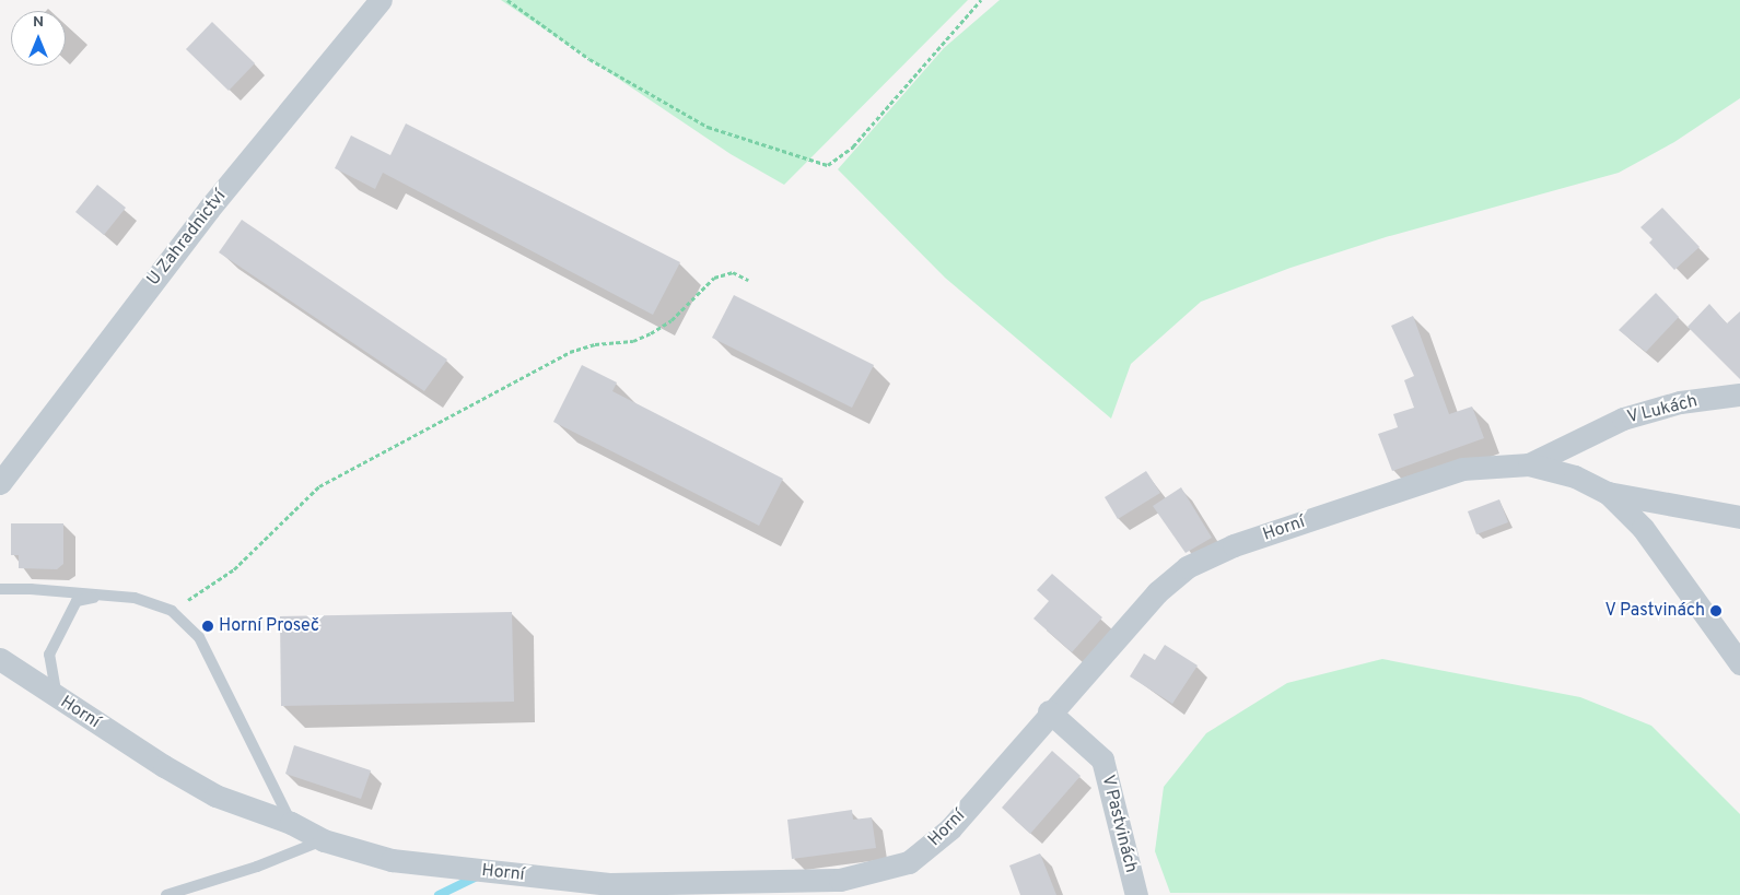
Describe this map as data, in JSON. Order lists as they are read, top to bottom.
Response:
{
  "streets": {
    "street": [
      "U Zahradnictví",
      "V Lukách",
      "Horní",
      "V Pastvinách"
    ]
  },
  "crossings": [
    ["V Lukách", "Horní"],
    ["Horní", "V Pastvinách"]
  ],
  "places": ["V Pastvinách", "Horní Proseč"],
  "north": "top"
}
